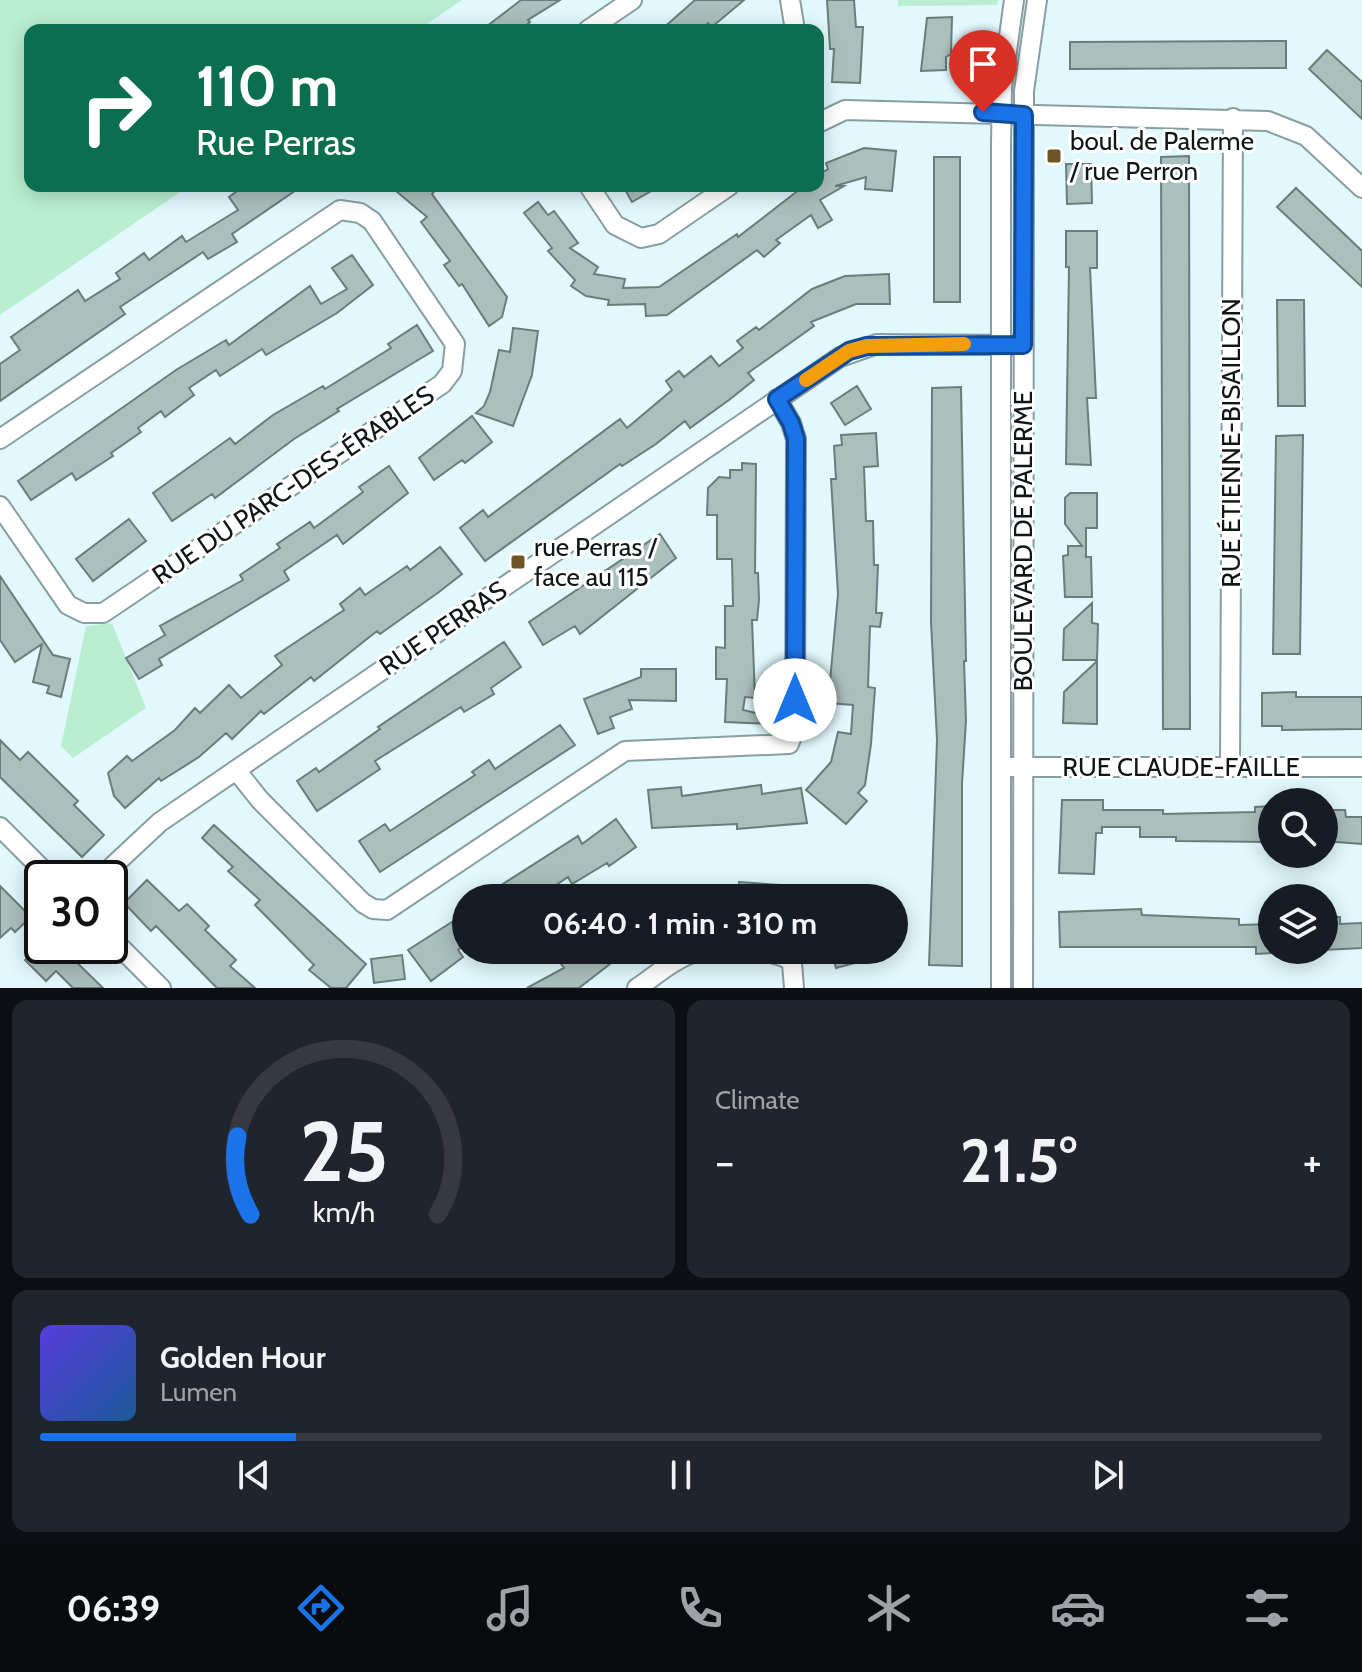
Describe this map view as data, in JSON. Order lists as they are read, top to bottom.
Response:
{
  "streets": {
    "street": [
      "RUE ÉTIENNE-BISAILLON",
      "RUE DU PARC-DES-ÉRABLES",
      "BOULEVARD DE PALERME",
      "RUE PERRAS",
      "RUE CLAUDE-FAILLE"
    ]
  },
  "crossings": [
    ["RUE ÉTIENNE-BISAILLON", "RUE CLAUDE-FAILLE"],
    ["BOULEVARD DE PALERME", "RUE PERRAS"],
    ["BOULEVARD DE PALERME", "RUE CLAUDE-FAILLE"]
  ],
  "places": {
    "transit": ["boul. de Palerme / rue Perron", "rue Perras / face au 115"]
  },
  "page": {
    "turn": ["110 m", "Rue Perras"],
    "limit": "30",
    "trip": "06:40 · 1 min · 310 m",
    "tile": "Climate",
    "heat": ["−", "21.5°", "+"],
    "song": ["Golden Hour", "Lumen"],
    "tabs": "06:39",
    "gauge": ["25", "km/h"]
  }
}
